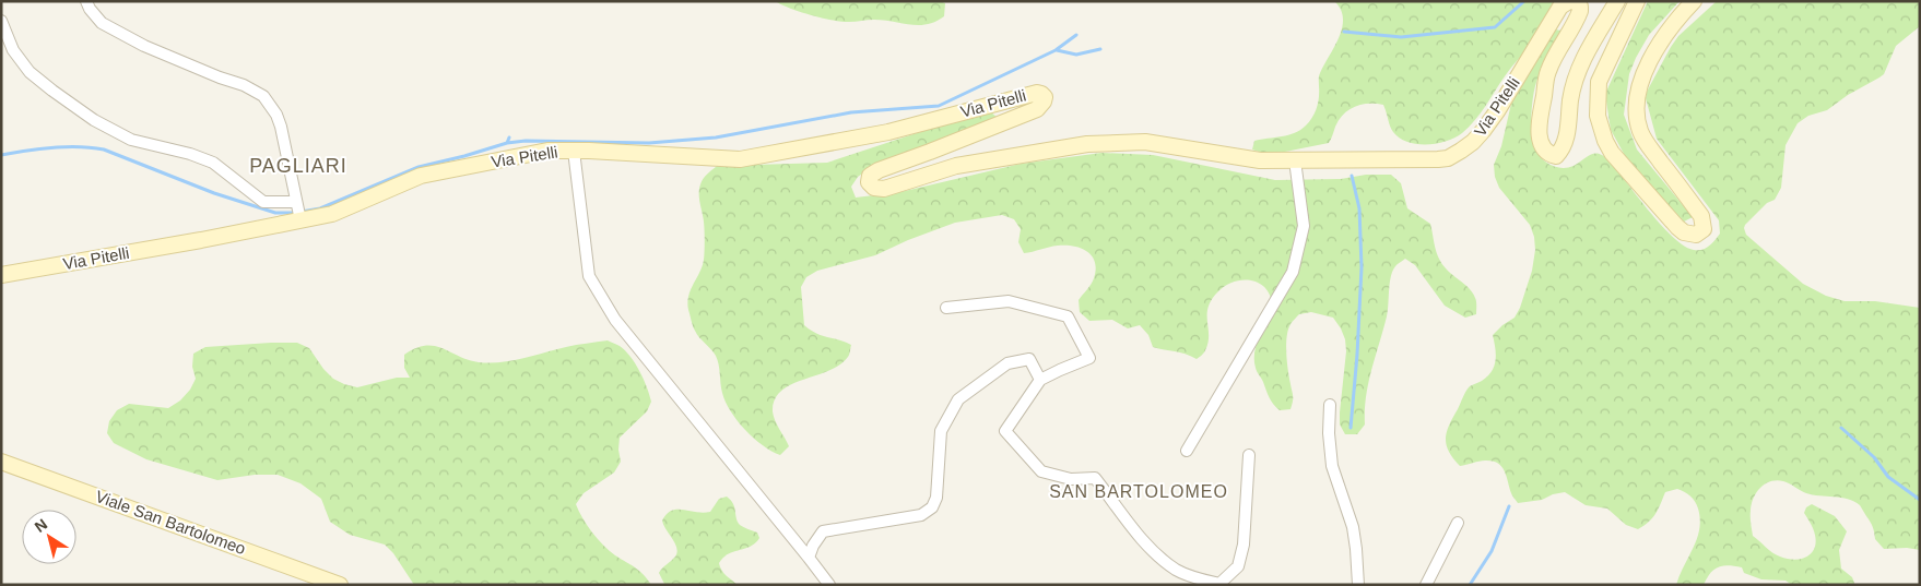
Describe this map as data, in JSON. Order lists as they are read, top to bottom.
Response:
{
  "streets": {
    "street": ["Via Pitelli", "Viale San Bartolomeo"]
  },
  "districts": ["PAGLIARI", "SAN BARTOLOMEO"],
  "north": "top left"
}
